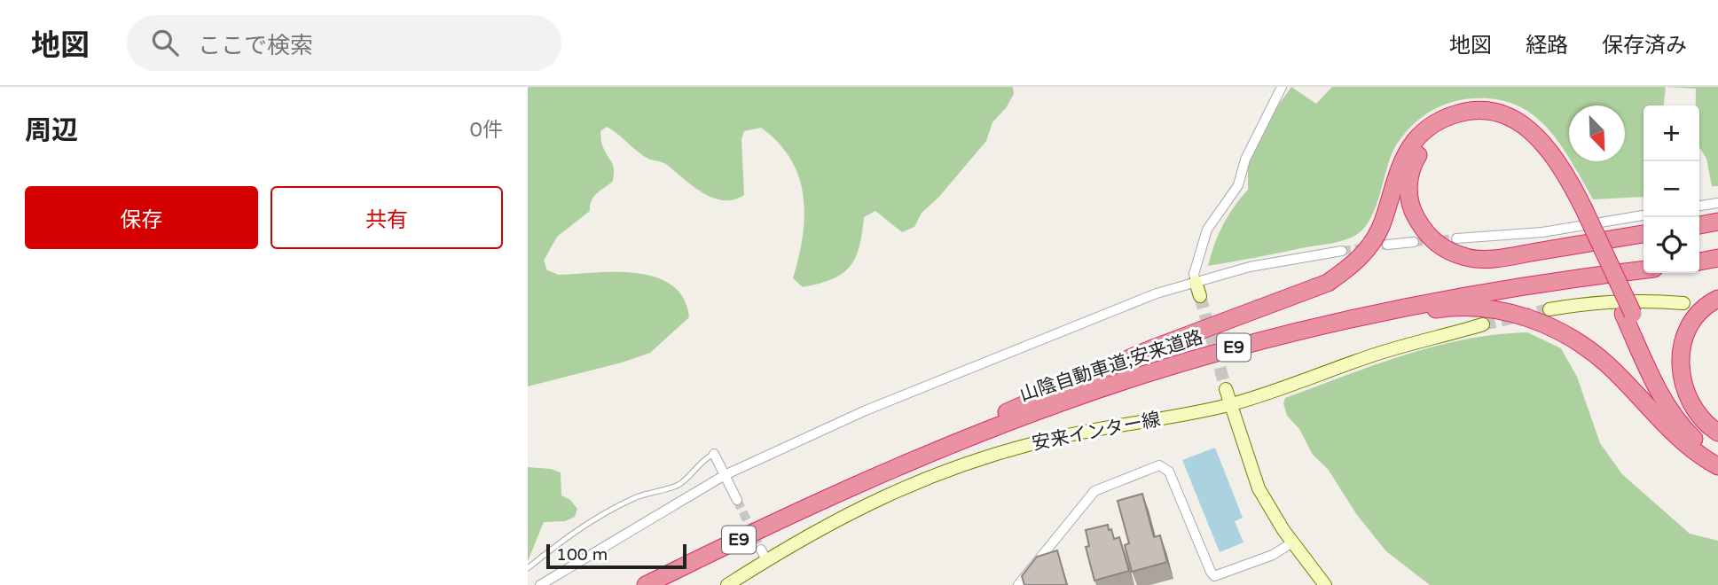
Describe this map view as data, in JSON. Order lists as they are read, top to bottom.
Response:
{
  "streets": {
    "highway": ["E9", "山陰自動車道;安来道路"],
    "main road": ["安来インター線"]
  },
  "scale_bar": "100 m",
  "north": "bottom right",
  "page": {
    "header": "地図",
    "search": "ここで検索",
    "nav": ["地図", "経路", "保存済み"],
    "heading": ["周辺", "0件"],
    "map_buttons": ["+", "−"],
    "buttons": ["保存", "共有"],
    "scale": "100 m"
  }
}
